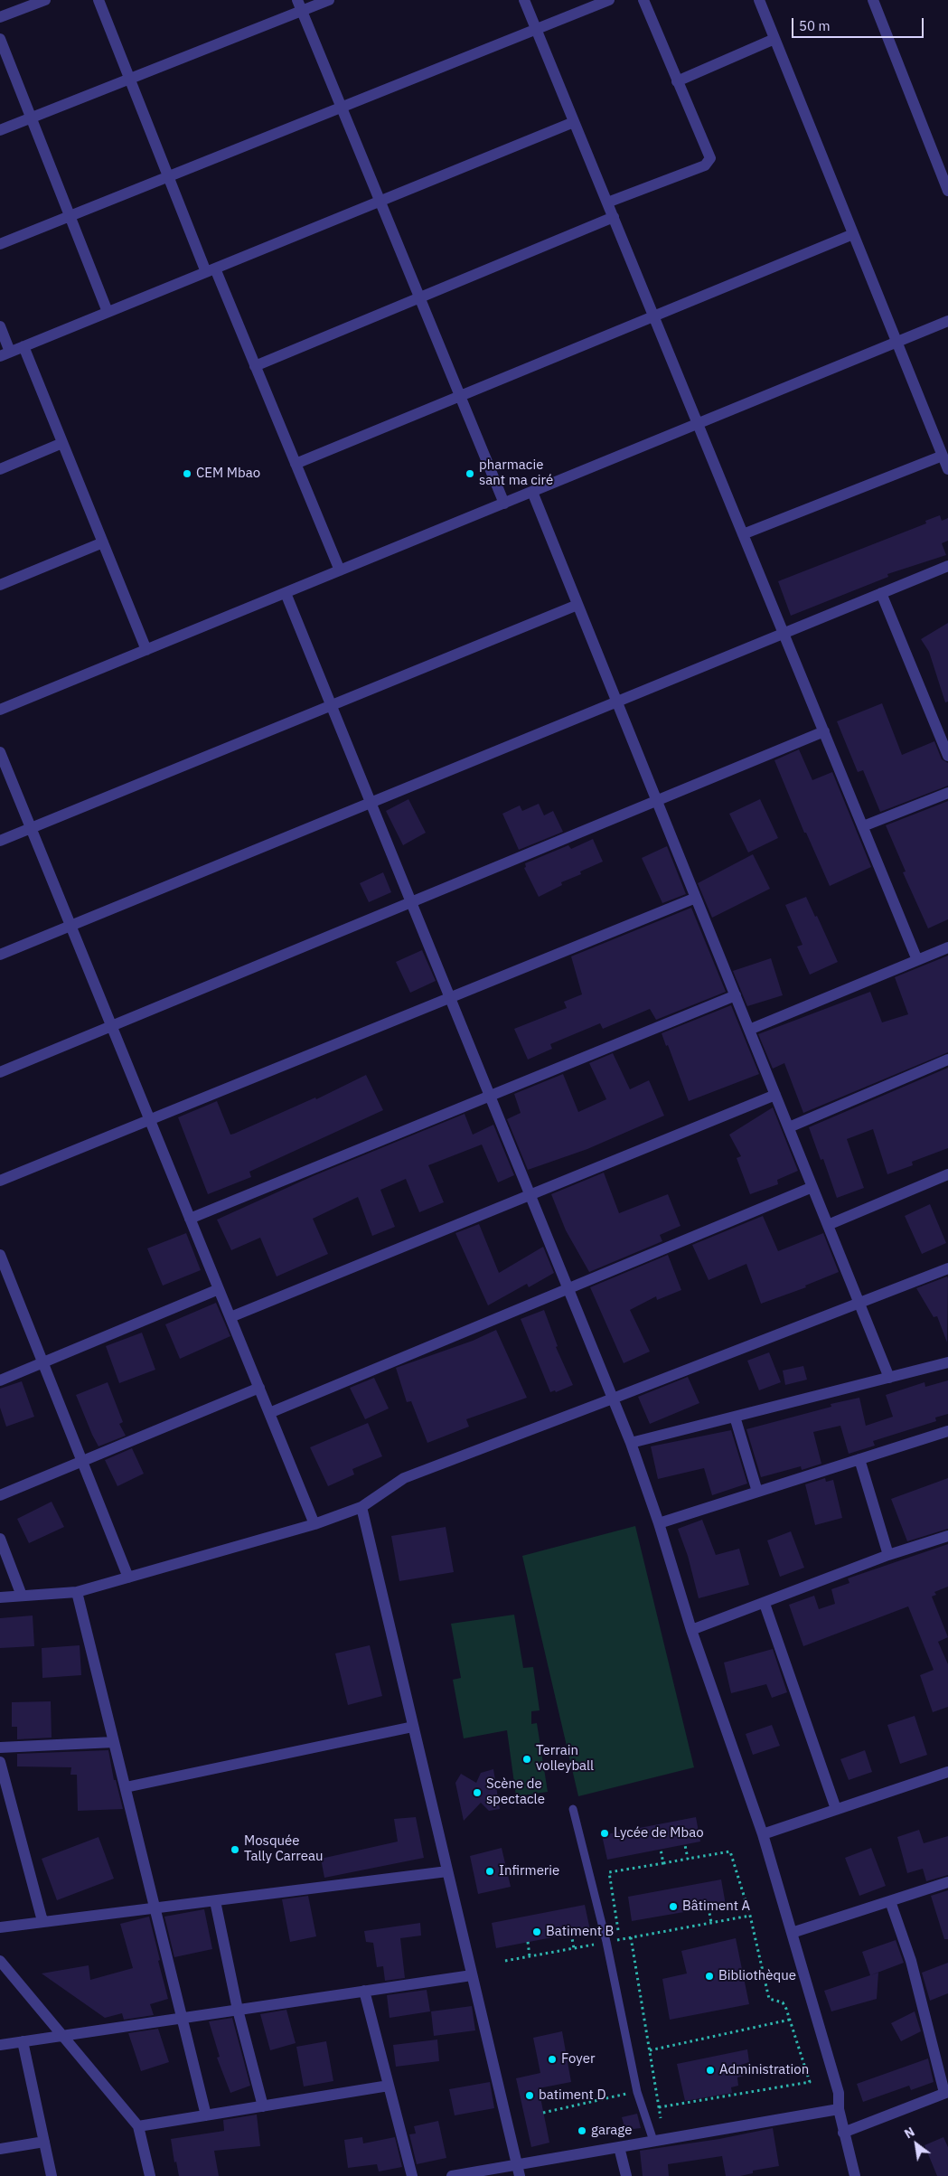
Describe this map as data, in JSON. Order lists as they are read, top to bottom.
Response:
{
  "places": [
    "CEM Mbao",
    "pharmacie sant ma ciré",
    "Terrain volleyball",
    "Scène de spectacle",
    "Lycée de Mbao",
    "Mosquée Tally Carreau",
    "Infirmerie",
    "Bâtiment A",
    "Batiment B",
    "Bibliothèque",
    "Foyer",
    "Administration",
    "batiment D",
    "garage"
  ],
  "scale_bar": "50 m",
  "north": "top left"
}
